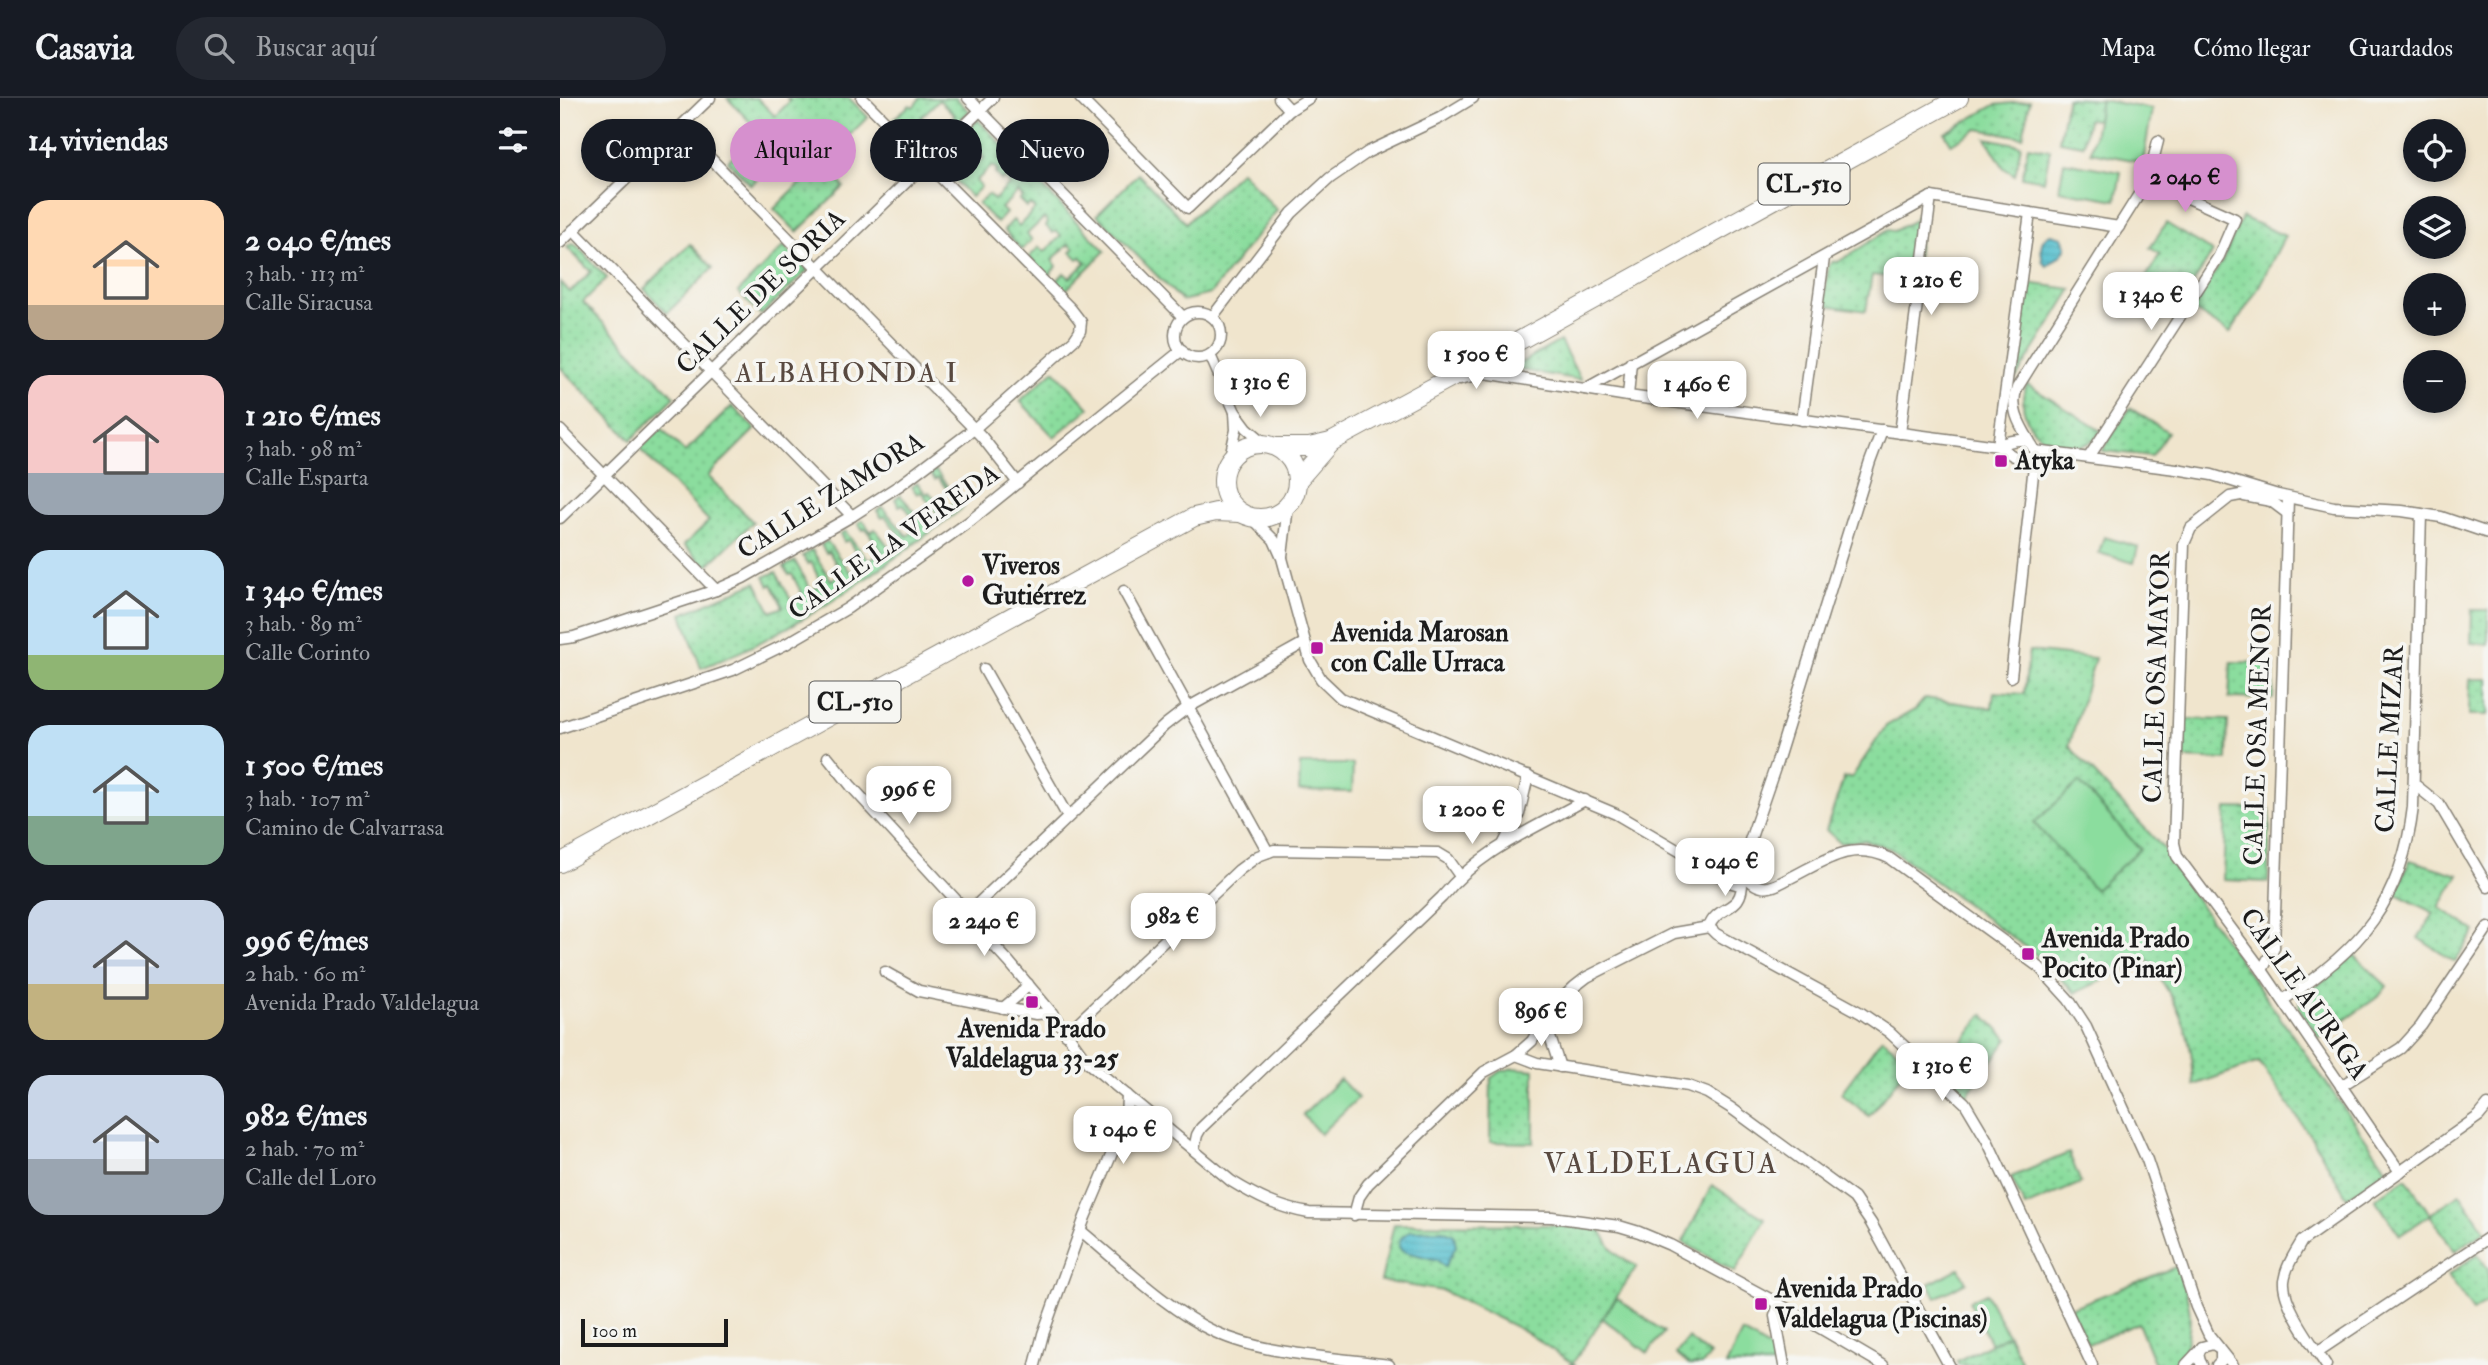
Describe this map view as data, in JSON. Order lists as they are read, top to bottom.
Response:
{
  "streets": {
    "main road": ["CL-510"],
    "street": [
      "CALLE DE SORIA",
      "CALLE ZAMORA",
      "CALLE LA VEREDA",
      "CALLE OSA MAYOR",
      "CALLE OSA MENOR",
      "CALLE MIZAR",
      "CALLE AURIGA"
    ]
  },
  "crossings": [
    ["CALLE OSA MAYOR", "CALLE AURIGA"],
    ["CALLE OSA MENOR", "CALLE AURIGA"],
    ["CALLE MIZAR", "CALLE AURIGA"]
  ],
  "districts": ["ALBAHONDA I", "VALDELAGUA"],
  "places": {
    "transit": [
      "Atyka",
      "Avenida Marosan con Calle Urraca",
      "Avenida Prado Pocito (Pinar)",
      "Avenida Prado Valdelagua 33-25",
      "Avenida Prado Valdelagua (Piscinas)"
    ],
    "other": ["Viveros Gutiérrez"]
  },
  "scale_bar": "100 m",
  "page": {
    "header": "Casavia",
    "search": "Buscar aquí",
    "nav": ["Mapa", "Cómo llegar", "Guardados"],
    "heading": "14 viviendas",
    "map_buttons": ["+", "−"],
    "chip": [
      "Comprar",
      "Alquilar",
      "Filtros",
      "Nuevo"
    ],
    "price": [
      "2 040 €",
      "1 210 €",
      "1 340 €",
      "1 500 €",
      "1 310 €",
      "1 460 €",
      "996 €",
      "1 200 €",
      "1 040 €",
      "982 €",
      "2 240 €",
      "896 €",
      "1 310 €",
      "1 040 €"
    ],
    "list": [
      {
        "name": "2 040 €/mes",
        "note": "3 hab. · 113 m² · Calle Siracusa"
      },
      {
        "name": "1 210 €/mes",
        "note": "3 hab. · 98 m² · Calle Esparta"
      },
      {
        "name": "1 340 €/mes",
        "note": "3 hab. · 89 m² · Calle Corinto"
      },
      {
        "name": "1 500 €/mes",
        "note": "3 hab. · 107 m² · Camino de Calvarrasa"
      },
      {
        "name": "996 €/mes",
        "note": "2 hab. · 60 m² · Avenida Prado Valdelagua"
      },
      {
        "name": "982 €/mes",
        "note": "2 hab. · 70 m² · Calle del Loro"
      }
    ],
    "scale": "100 m"
  }
}
